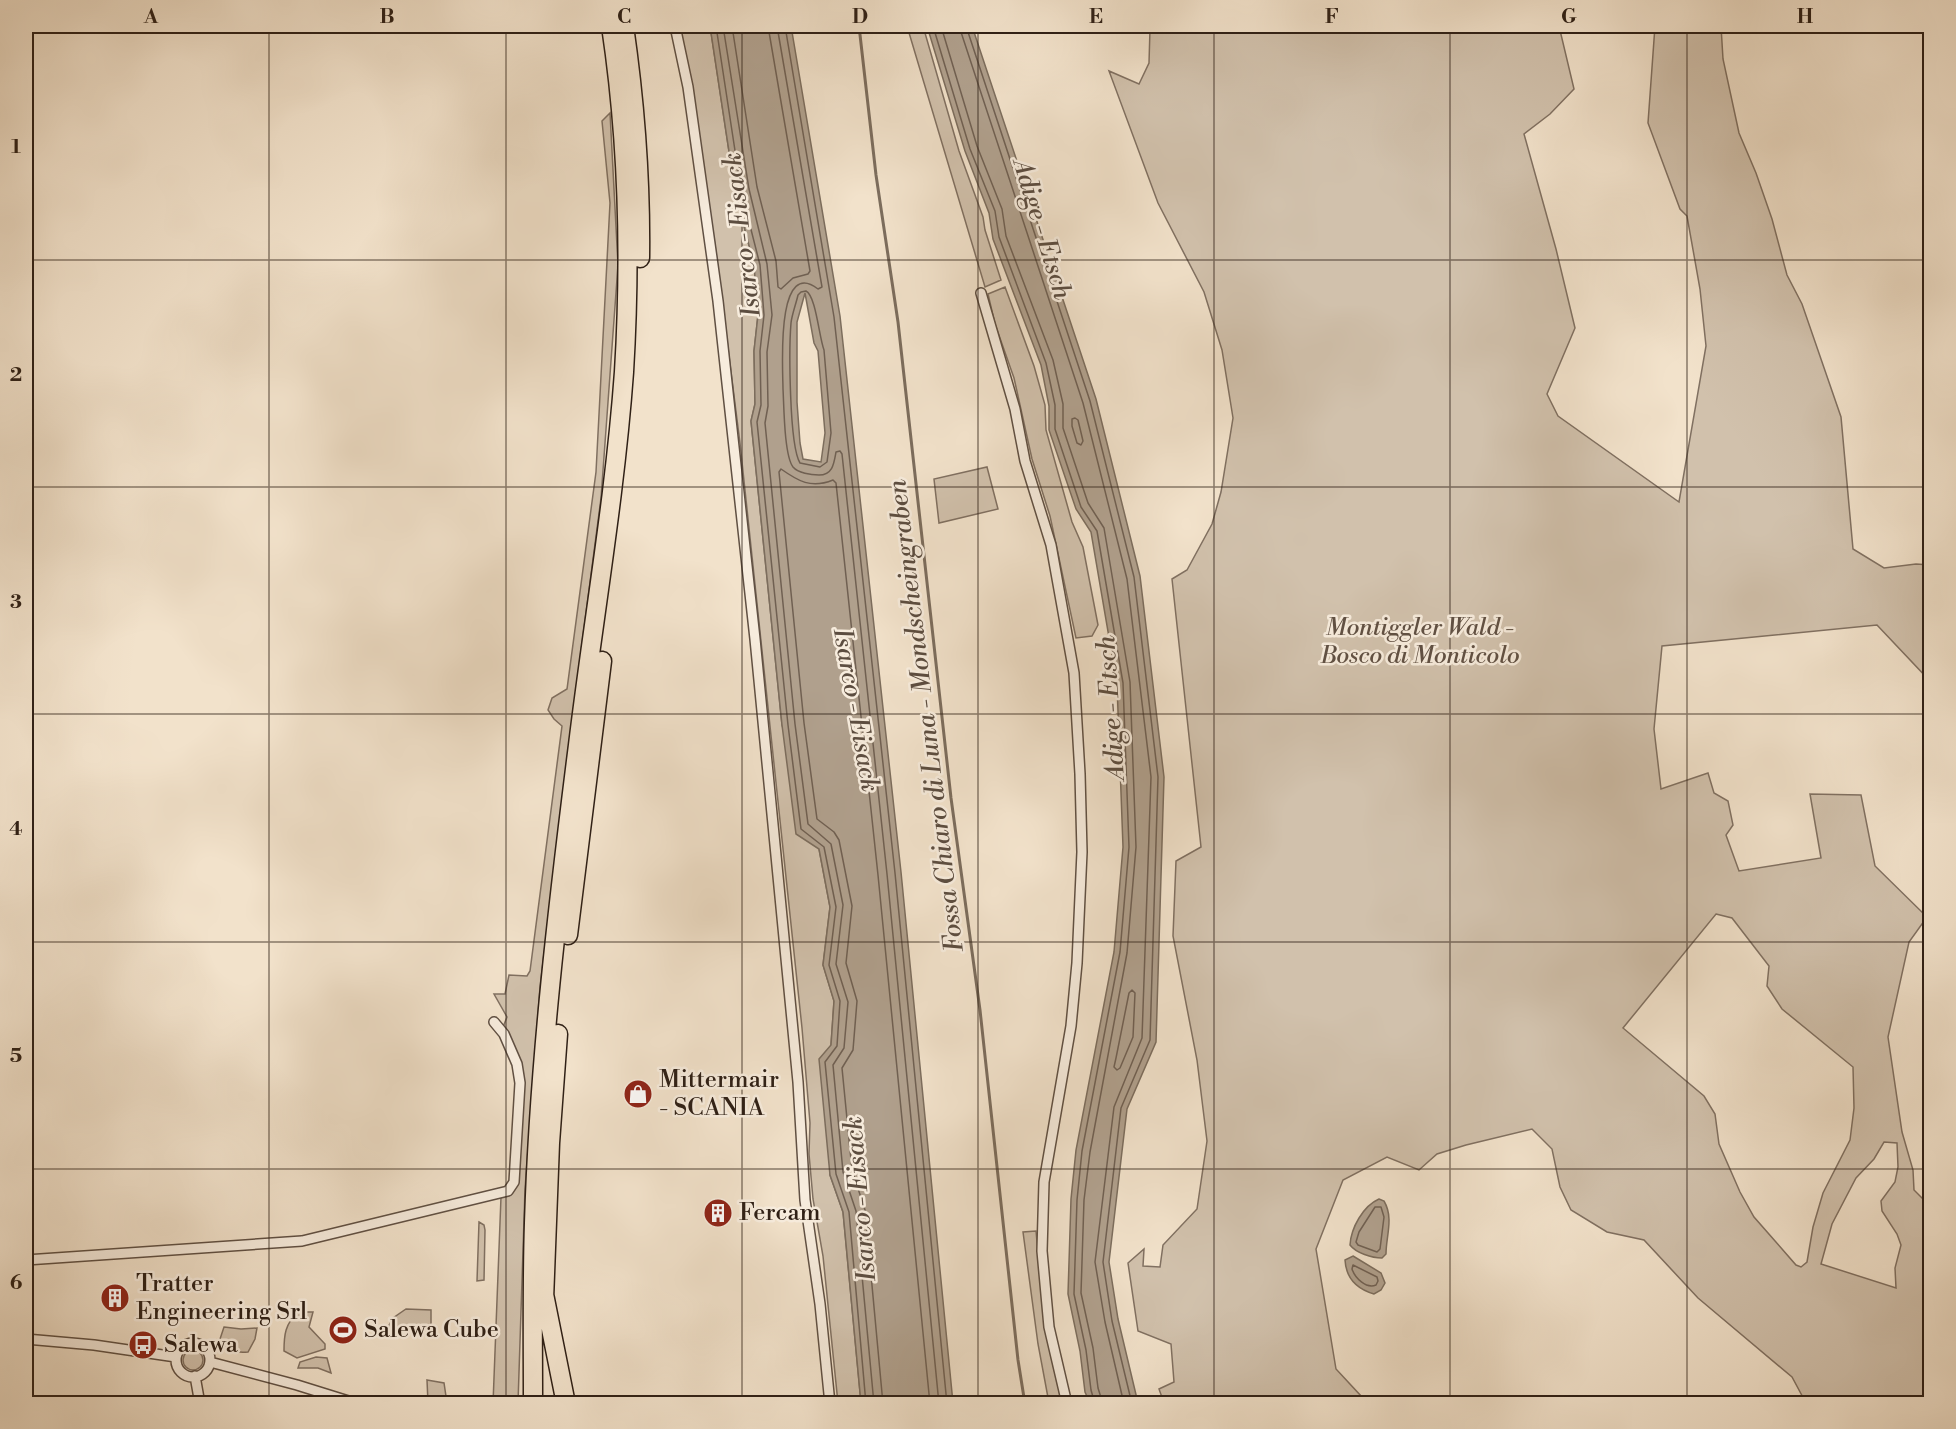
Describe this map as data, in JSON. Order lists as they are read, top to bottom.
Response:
{
  "water": ["Adige - Etsch", "Isarco - Eisack", "Fossa Chiaro di Luna - Mondscheingraben"],
  "parks": ["Montiggler Wald - Bosco di Monticolo"],
  "places": {
    "shop": ["Mittermair - SCANIA"],
    "building": ["Fercam", "Tratter Engineering Srl"],
    "sports": ["Salewa Cube"],
    "bus stop": ["Salewa"]
  },
  "grid": {
    "columns": [
      "A",
      "B",
      "C",
      "D",
      "E",
      "F",
      "G",
      "H"
    ],
    "rows": [
      "1",
      "2",
      "3",
      "4",
      "5",
      "6"
    ]
  }
}
